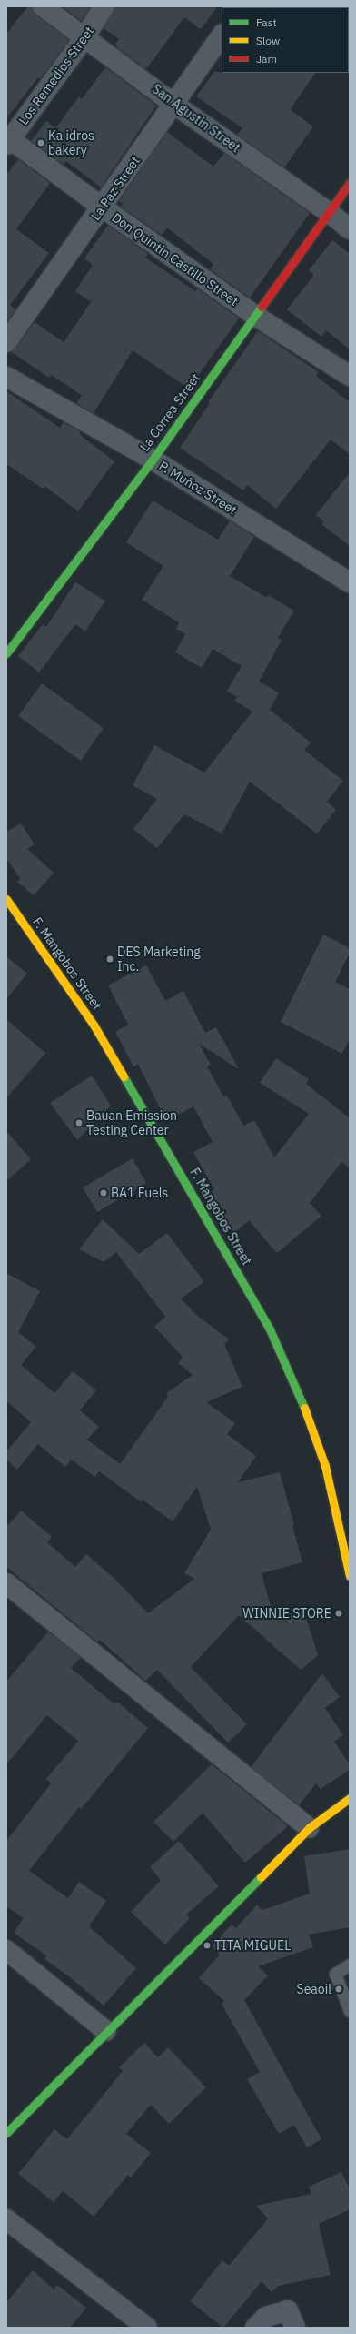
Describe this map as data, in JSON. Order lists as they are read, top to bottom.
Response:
{
  "streets": {
    "street": [
      "Los Remedios Street",
      "San Agustin Street",
      "La Paz Street",
      "Don Quintin Castillo Street",
      "La Correa Street",
      "P. Muñoz Street",
      "F. Mangobos Street"
    ]
  },
  "crossings": [
    ["Los Remedios Street", "San Agustin Street"],
    ["Los Remedios Street", "Don Quintin Castillo Street"],
    ["San Agustin Street", "La Paz Street"],
    ["San Agustin Street", "La Correa Street"],
    ["La Paz Street", "Don Quintin Castillo Street"],
    ["Don Quintin Castillo Street", "La Correa Street"],
    ["La Correa Street", "P. Muñoz Street"]
  ],
  "places": [
    "Ka idros bakery",
    "DES Marketing Inc.",
    "Bauan Emission Testing Center",
    "BA1 Fuels",
    "WINNIE STORE",
    "TITA MIGUEL",
    "Seaoil"
  ],
  "legend": ["Fast", "Slow", "Jam"]
}
